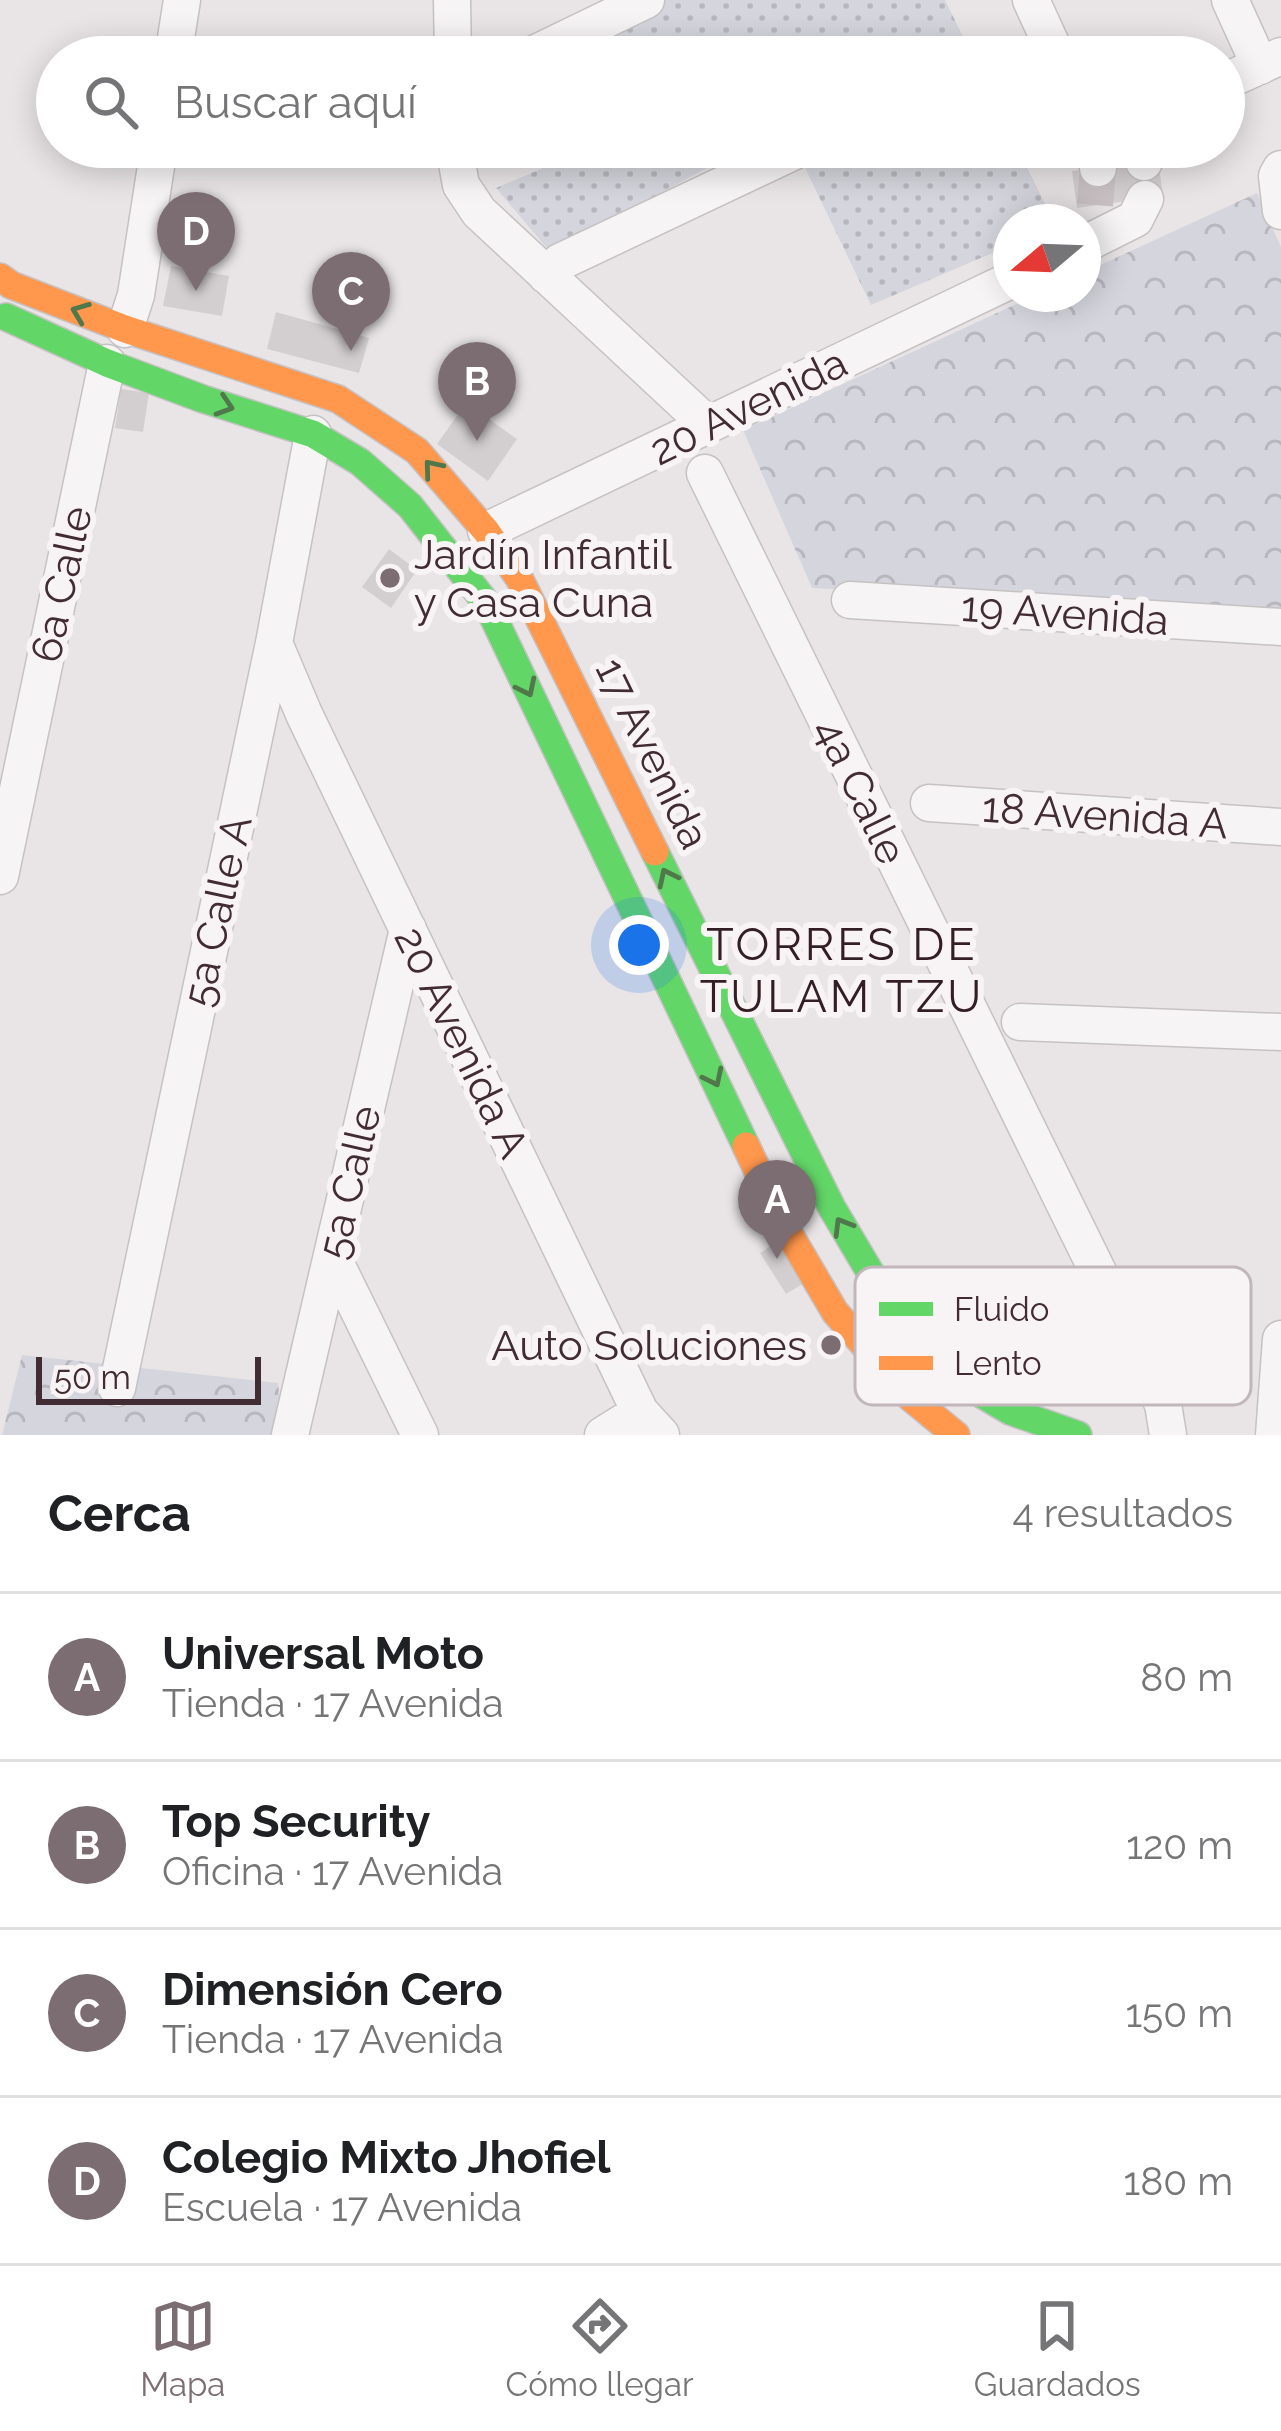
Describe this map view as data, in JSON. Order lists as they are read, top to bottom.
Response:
{
  "streets": {
    "main road": ["17 Avenida"],
    "street": [
      "20 Avenida",
      "6a Calle",
      "19 Avenida",
      "4a Calle",
      "18 Avenida A",
      "5a Calle A",
      "20 Avenida A",
      "5a Calle"
    ]
  },
  "crossings": [
    ["20 Avenida", "17 Avenida"],
    ["6a Calle", "17 Avenida"],
    ["17 Avenida", "5a Calle A"],
    ["5a Calle A", "20 Avenida A"],
    ["20 Avenida A", "5a Calle"]
  ],
  "districts": ["TORRES DE TULAM TZU"],
  "places": ["Jardín Infantil y Casa Cuna", "Auto Soluciones"],
  "legend": ["Fluido", "Lento"],
  "scale_bar": "50 m",
  "north": "left",
  "page": {
    "search": "Buscar aquí",
    "pins": [
      "D",
      "C",
      "B",
      "A"
    ],
    "scale": "50 m",
    "heading": ["Cerca", "4 resultados"],
    "list": [
      {
        "mark": "A",
        "name": "Universal Moto",
        "note": "Tienda · 17 Avenida",
        "value": "80 m"
      },
      {
        "mark": "B",
        "name": "Top Security",
        "note": "Oficina · 17 Avenida",
        "value": "120 m"
      },
      {
        "mark": "C",
        "name": "Dimensión Cero",
        "note": "Tienda · 17 Avenida",
        "value": "150 m"
      },
      {
        "mark": "D",
        "name": "Colegio Mixto Jhofiel",
        "note": "Escuela · 17 Avenida",
        "value": "180 m"
      }
    ],
    "nav": ["Mapa", "Cómo llegar", "Guardados"]
  }
}
